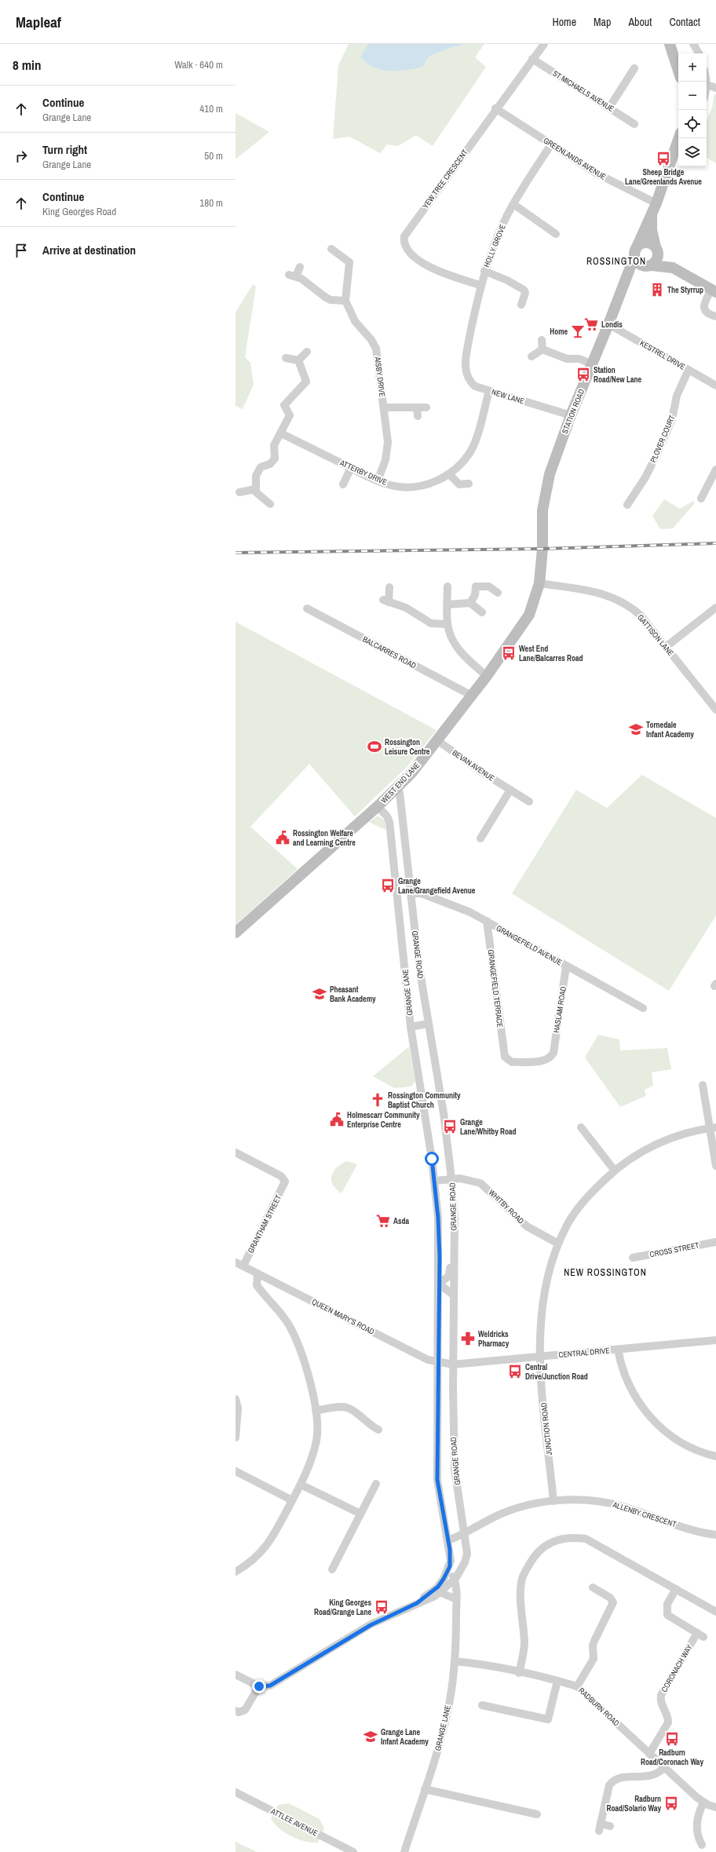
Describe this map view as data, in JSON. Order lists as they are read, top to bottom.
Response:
{
  "streets": {
    "street": [
      "ST MICHAELS AVENUE",
      "GREENLANDS AVENUE",
      "YEW TREE CRESCENT",
      "HOLLY GROVE",
      "KESTREL DRIVE",
      "AISBY DRIVE",
      "NEW LANE",
      "STATION ROAD",
      "PLOVER COURT",
      "ATTERBY DRIVE",
      "GATTISON LANE",
      "BALCARRES ROAD",
      "BEVAN AVENUE",
      "WEST END LANE",
      "GRANGEFIELD AVENUE",
      "GRANGE ROAD",
      "GRANGEFIELD TERRACE",
      "GRANGE LANE",
      "HASLAM ROAD",
      "WHITBY ROAD",
      "GRANTHAM STREET",
      "CROSS STREET",
      "QUEEN MARY'S ROAD",
      "CENTRAL DRIVE",
      "JUNCTION ROAD",
      "ALLENBY CRESCENT",
      "CORONACH WAY",
      "RADBURN ROAD",
      "ATTLEE AVENUE"
    ]
  },
  "crossings": [
    ["ST MICHAELS AVENUE", "YEW TREE CRESCENT"],
    ["GREENLANDS AVENUE", "YEW TREE CRESCENT"],
    ["GREENLANDS AVENUE", "HOLLY GROVE"],
    ["GREENLANDS AVENUE", "STATION ROAD"],
    ["YEW TREE CRESCENT", "HOLLY GROVE"],
    ["HOLLY GROVE", "NEW LANE"],
    ["KESTREL DRIVE", "STATION ROAD"],
    ["KESTREL DRIVE", "PLOVER COURT"],
    ["AISBY DRIVE", "ATTERBY DRIVE"],
    ["NEW LANE", "STATION ROAD"],
    ["NEW LANE", "ATTERBY DRIVE"],
    ["STATION ROAD", "WEST END LANE"],
    ["GATTISON LANE", "WEST END LANE"],
    ["BALCARRES ROAD", "WEST END LANE"],
    ["BEVAN AVENUE", "WEST END LANE"],
    ["WEST END LANE", "GRANGE ROAD"],
    ["WEST END LANE", "GRANGE LANE"],
    ["GRANGEFIELD AVENUE", "GRANGE ROAD"],
    ["GRANGEFIELD AVENUE", "GRANGEFIELD TERRACE"],
    ["GRANGEFIELD AVENUE", "GRANGE LANE"],
    ["GRANGEFIELD AVENUE", "HASLAM ROAD"],
    ["GRANGE ROAD", "GRANGE LANE"],
    ["GRANGE ROAD", "WHITBY ROAD"],
    ["GRANGE ROAD", "QUEEN MARY'S ROAD"],
    ["GRANGE ROAD", "CENTRAL DRIVE"],
    ["GRANGE ROAD", "ALLENBY CRESCENT"],
    ["GRANGEFIELD TERRACE", "HASLAM ROAD"],
    ["GRANGE LANE", "QUEEN MARY'S ROAD"],
    ["GRANGE LANE", "ALLENBY CRESCENT"],
    ["GRANGE LANE", "RADBURN ROAD"],
    ["WHITBY ROAD", "JUNCTION ROAD"],
    ["GRANTHAM STREET", "QUEEN MARY'S ROAD"],
    ["QUEEN MARY'S ROAD", "CENTRAL DRIVE"],
    ["CENTRAL DRIVE", "JUNCTION ROAD"],
    ["JUNCTION ROAD", "ALLENBY CRESCENT"],
    ["CORONACH WAY", "RADBURN ROAD"]
  ],
  "districts": ["ROSSINGTON", "NEW ROSSINGTON"],
  "places": {
    "bus stop": [
      "Sheep Bridge Lane/Greenlands Avenue",
      "Station Road/New Lane",
      "West End Lane/Balcarres Road",
      "Grange Lane/Grangefield Avenue",
      "Grange Lane/Whitby Road",
      "Central Drive/Junction Road",
      "King Georges Road/Grange Lane",
      "Radburn Road/Coronach Way",
      "Radburn Road/Solario Way"
    ],
    "building": ["The Styrrup"],
    "supermarket": ["Londis", "Asda"],
    "bar": ["Home"],
    "school or university": ["Tornedale Infant Academy", "Pheasant Bank Academy", "Grange Lane Infant Academy"],
    "sports": ["Rossington Leisure Centre"],
    "public building": ["Rossington Welfare and Learning Centre", "Holmescarr Community Enterprise Centre"],
    "church": ["Rossington Community Baptist Church"],
    "pharmacy": ["Weldricks Pharmacy"]
  },
  "page": {
    "header": "Mapleaf",
    "nav": [
      "Home",
      "Map",
      "About",
      "Contact"
    ],
    "heading": ["8 min", "Walk · 640 m"],
    "map_buttons": ["+", "−"],
    "list": [
      ["Continue", "Grange Lane", "410 m"],
      ["Turn right", "Grange Lane", "50 m"],
      ["Continue", "King Georges Road", "180 m"],
      "Arrive at destination"
    ]
  }
}
